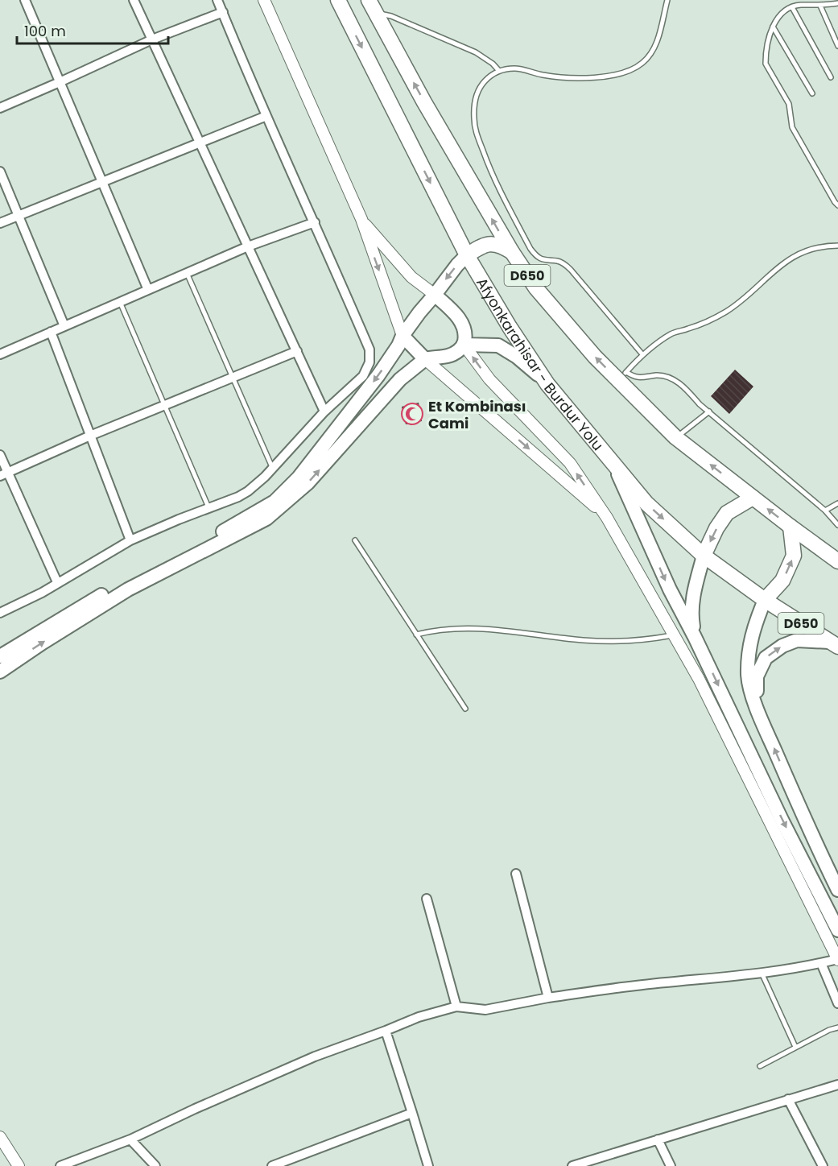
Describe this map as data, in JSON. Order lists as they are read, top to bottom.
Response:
{
  "streets": {
    "highway": ["D650", "Afyonkarahisar - Burdur Yolu"]
  },
  "crossings": [
    ["D650", "Afyonkarahisar - Burdur Yolu"]
  ],
  "places": {
    "mosque": ["Et Kombinası Cami"]
  },
  "scale_bar": "100 m"
}
